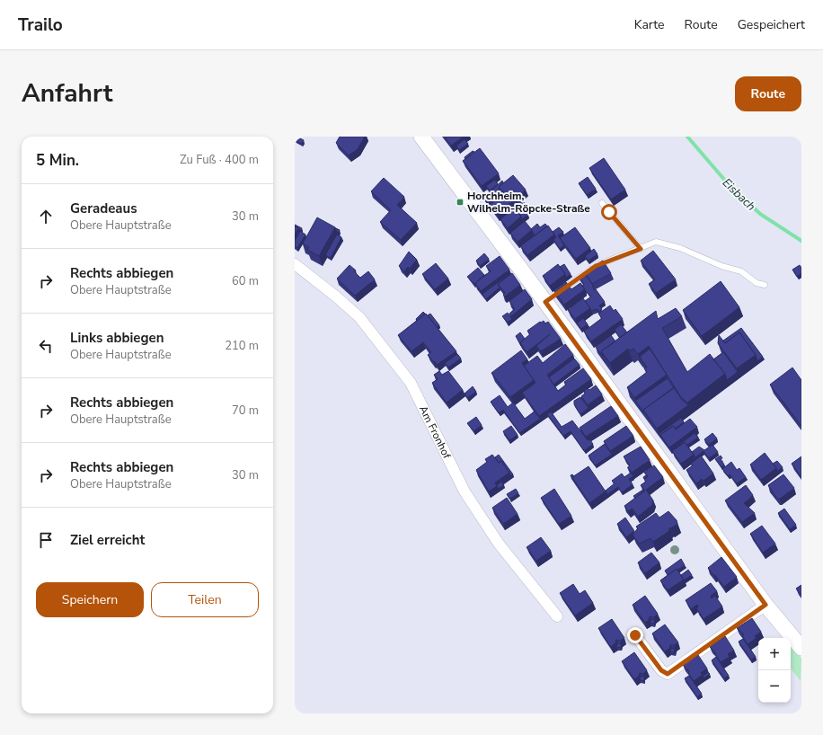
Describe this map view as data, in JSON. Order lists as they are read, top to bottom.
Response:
{
  "streets": {
    "street": ["Am Fronhof"]
  },
  "water": ["Eisbach"],
  "places": {
    "transit": ["Horchheim, Wilhelm-Röpcke-Straße"]
  },
  "page": {
    "header": "Trailo",
    "nav": ["Karte", "Route", "Gespeichert"],
    "title": "Anfahrt",
    "buttons": [
      "Route",
      ["Speichern", "Teilen"]
    ],
    "heading": ["5 Min.", "Zu Fuß · 400 m"],
    "list": [
      ["Geradeaus", "Obere Hauptstraße", "30 m"],
      ["Rechts abbiegen", "Obere Hauptstraße", "60 m"],
      ["Links abbiegen", "Obere Hauptstraße", "210 m"],
      ["Rechts abbiegen", "Obere Hauptstraße", "70 m"],
      ["Rechts abbiegen", "Obere Hauptstraße", "30 m"],
      "Ziel erreicht"
    ],
    "map_buttons": ["+", "−"]
  }
}
